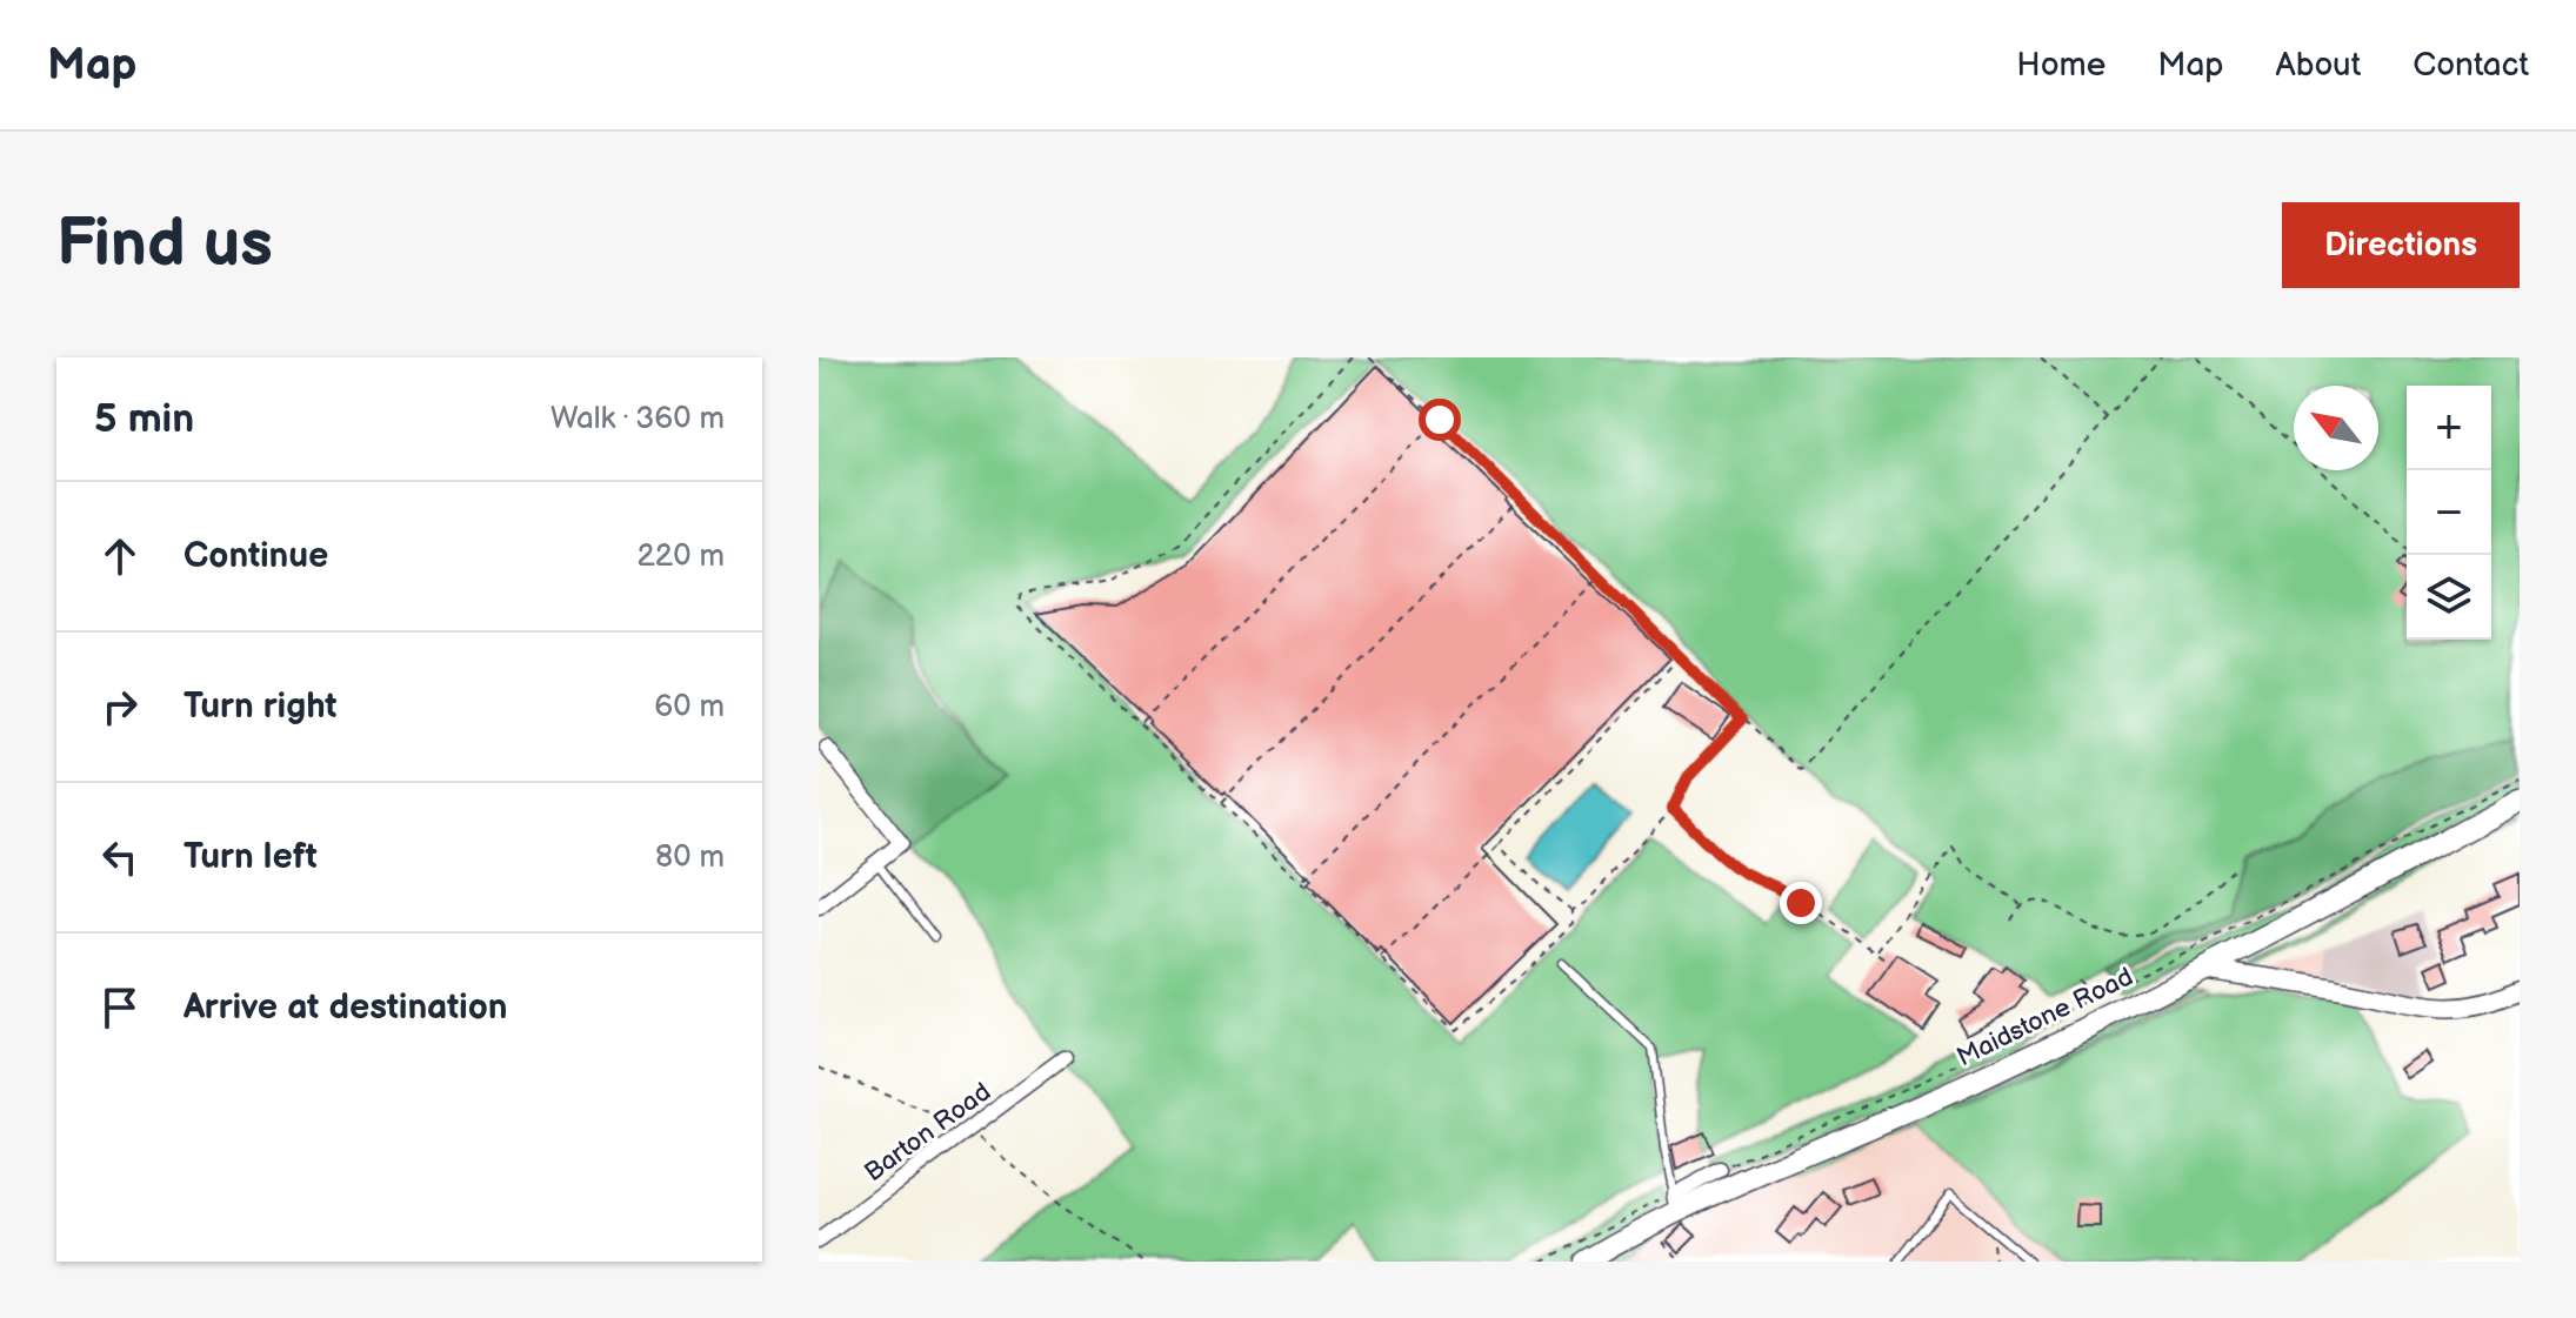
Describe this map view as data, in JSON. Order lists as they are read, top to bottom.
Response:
{
  "streets": {
    "main road": ["Maidstone Road"],
    "street": ["Barton Road"]
  },
  "north": "top left",
  "page": {
    "header": "Map",
    "nav": [
      "Home",
      "Map",
      "About",
      "Contact"
    ],
    "buttons": "Directions",
    "title": "Find us",
    "heading": ["5 min", "Walk · 360 m"],
    "map_buttons": ["+", "−"],
    "list": [
      ["Continue", "220 m"],
      ["Turn right", "60 m"],
      ["Turn left", "80 m"],
      "Arrive at destination"
    ]
  }
}
